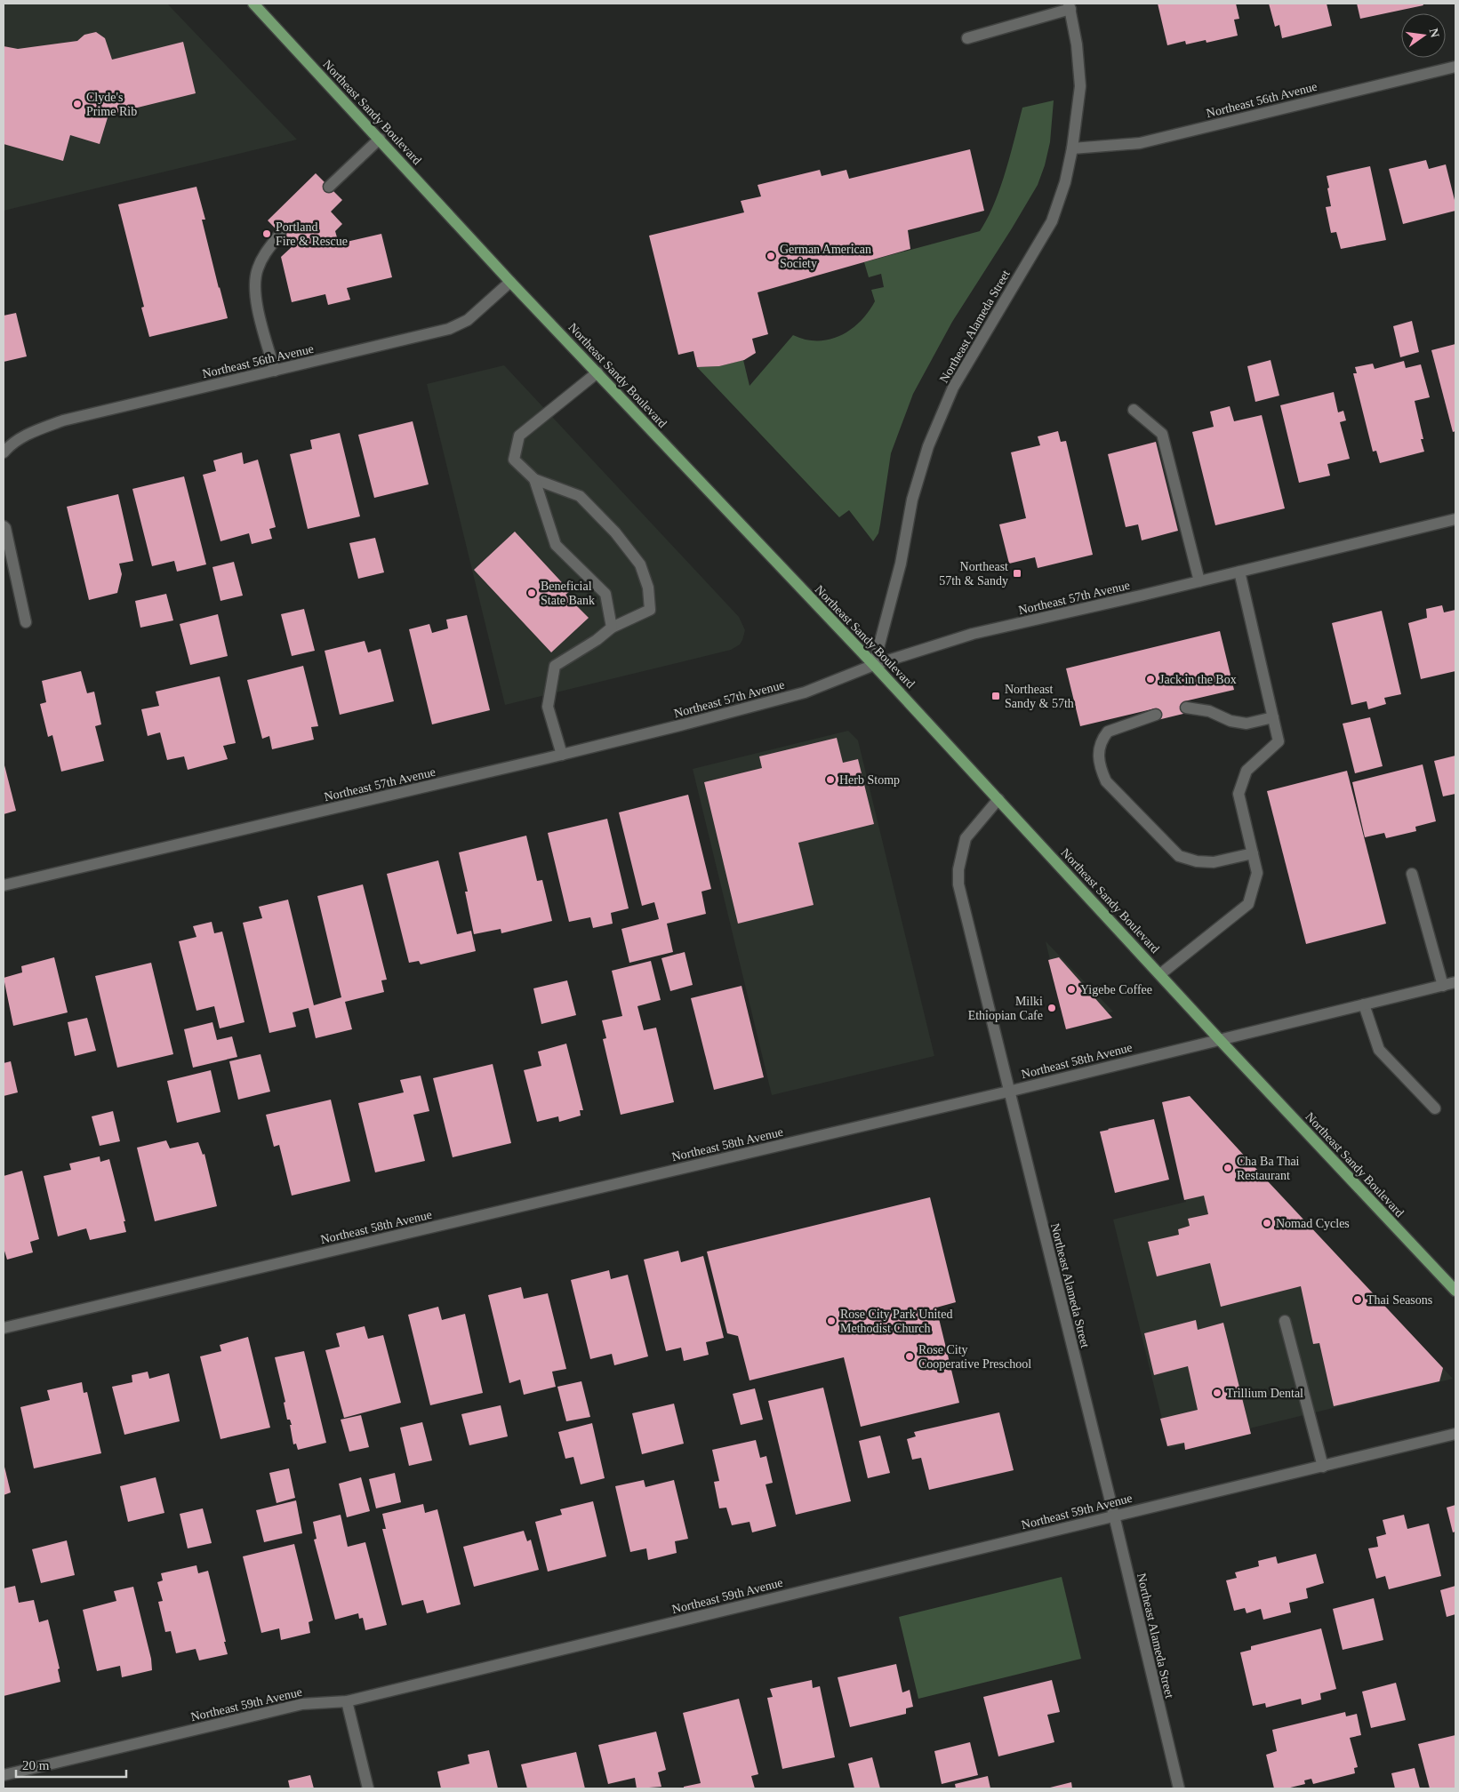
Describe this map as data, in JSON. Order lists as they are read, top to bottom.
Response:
{
  "streets": {
    "main road": ["Northeast Sandy Boulevard"],
    "street": [
      "Northeast 56th Avenue",
      "Northeast Alameda Street",
      "Northeast 57th Avenue",
      "Northeast 58th Avenue",
      "Northeast 59th Avenue"
    ]
  },
  "crossings": [
    ["Northeast 56th Avenue", "Northeast Sandy Boulevard"],
    ["Northeast 56th Avenue", "Northeast Alameda Street"],
    ["Northeast Sandy Boulevard", "Northeast Alameda Street"],
    ["Northeast Sandy Boulevard", "Northeast 57th Avenue"],
    ["Northeast Sandy Boulevard", "Northeast 58th Avenue"],
    ["Northeast Alameda Street", "Northeast 57th Avenue"],
    ["Northeast Alameda Street", "Northeast 58th Avenue"],
    ["Northeast Alameda Street", "Northeast 59th Avenue"]
  ],
  "places": {
    "other": [
      "Clyde's Prime Rib",
      "Portland Fire & Rescue",
      "German American Society",
      "Beneficial State Bank",
      "Jack in the Box",
      "Herb Stomp",
      "Yigebe Coffee",
      "Milki Ethiopian Cafe",
      "Cha Ba Thai Restaurant",
      "Nomad Cycles",
      "Thai Seasons",
      "Rose City Park United Methodist Church",
      "Rose City Cooperative Preschool",
      "Trillium Dental"
    ],
    "transit": ["Northeast 57th & Sandy", "Northeast Sandy & 57th"]
  },
  "scale_bar": "20 m",
  "north": "right"
}
